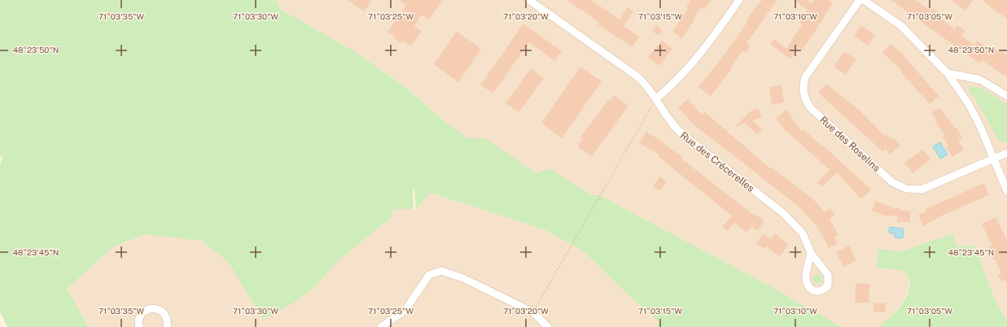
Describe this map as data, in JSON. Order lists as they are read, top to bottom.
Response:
{
  "streets": {
    "street": ["Rue des Roselins", "Rue des Crécerelles"]
  },
  "coordinates": [
    "71°03'35\"W",
    "71°03'30\"W",
    "71°03'25\"W",
    "71°03'20\"W",
    "71°03'15\"W",
    "71°03'10\"W",
    "71°03'05\"W",
    "48°23'50\"N",
    "48°23'45\"N"
  ]
}
